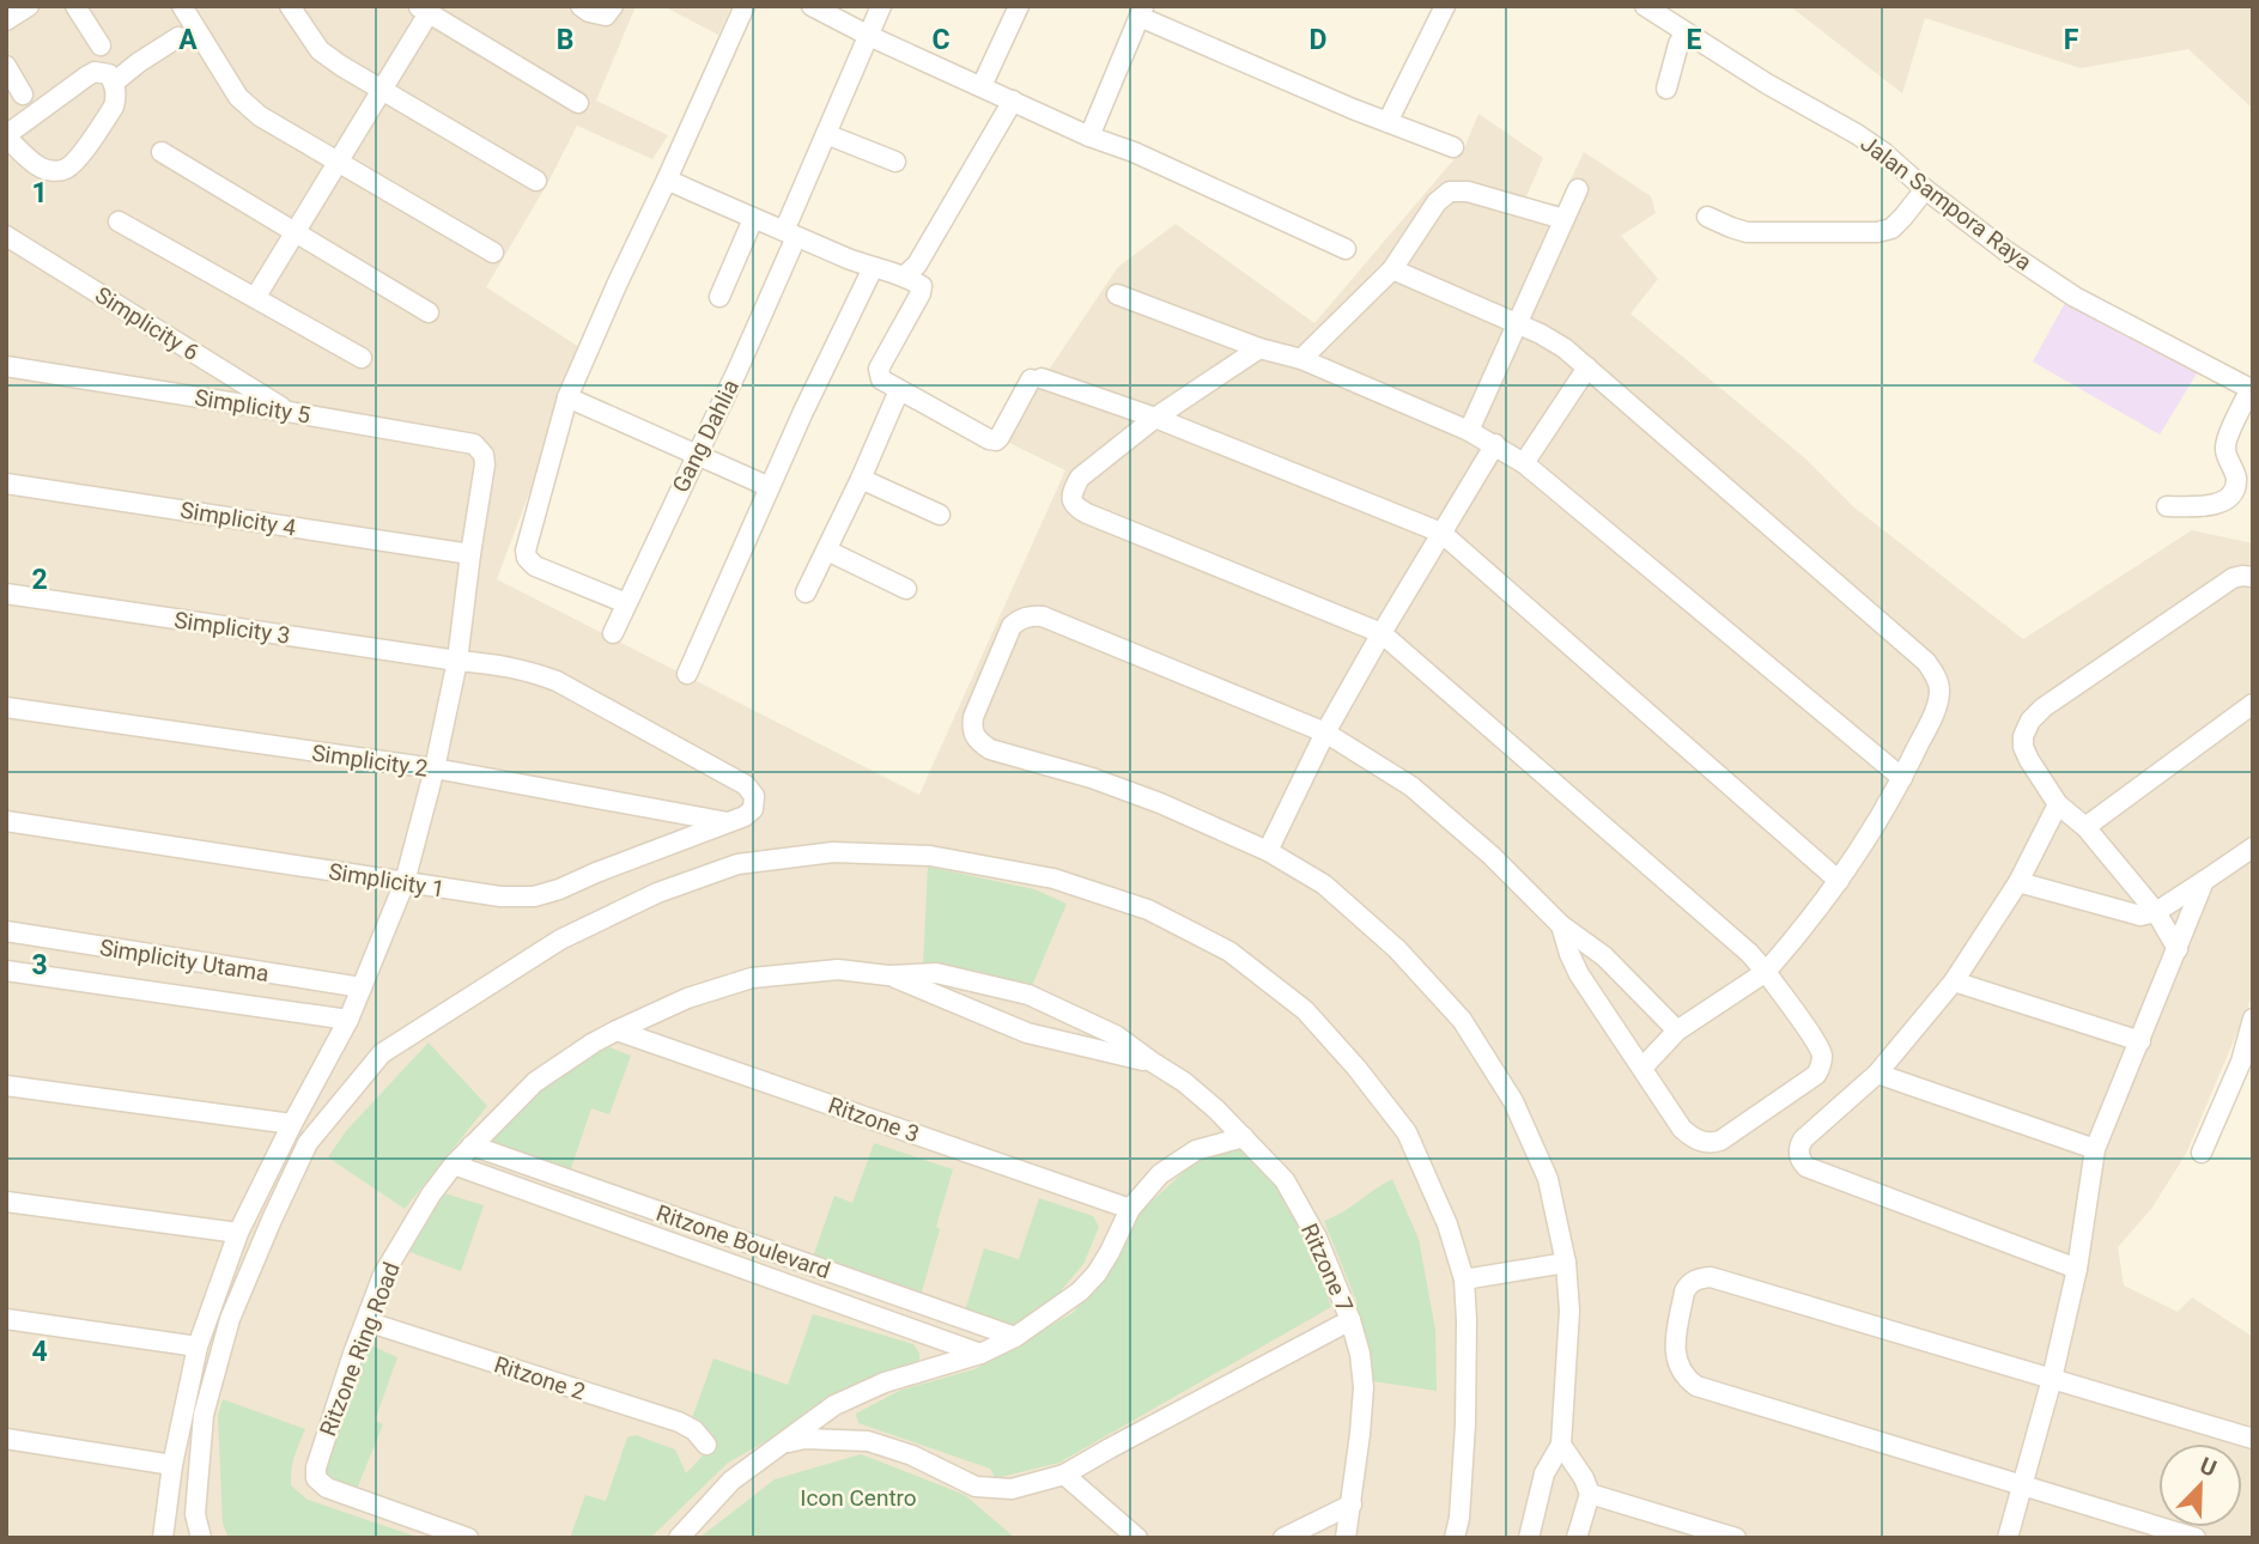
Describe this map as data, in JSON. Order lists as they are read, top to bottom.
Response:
{
  "streets": {
    "street": [
      "Jalan Sampora Raya",
      "Simplicity 6",
      "Simplicity 5",
      "Gang Dahlia",
      "Simplicity 4",
      "Simplicity 3",
      "Simplicity 2",
      "Simplicity 1",
      "Simplicity Utama",
      "Ritzone 3",
      "Ritzone Boulevard",
      "Ritzone 7",
      "Ritzone Ring Road",
      "Ritzone 2"
    ]
  },
  "crossings": [
    ["Simplicity 6", "Simplicity 5"],
    ["Simplicity 5", "Simplicity 4"],
    ["Simplicity 3", "Simplicity 1"],
    ["Simplicity 2", "Simplicity 1"],
    ["Ritzone 3", "Ritzone Ring Road"],
    ["Ritzone Boulevard", "Ritzone Ring Road"],
    ["Ritzone Ring Road", "Ritzone 2"]
  ],
  "parks": ["Icon Centro"],
  "north": "top right",
  "grid": {
    "columns": [
      "A",
      "B",
      "C",
      "D",
      "E",
      "F"
    ],
    "rows": [
      "1",
      "2",
      "3",
      "4"
    ]
  }
}
